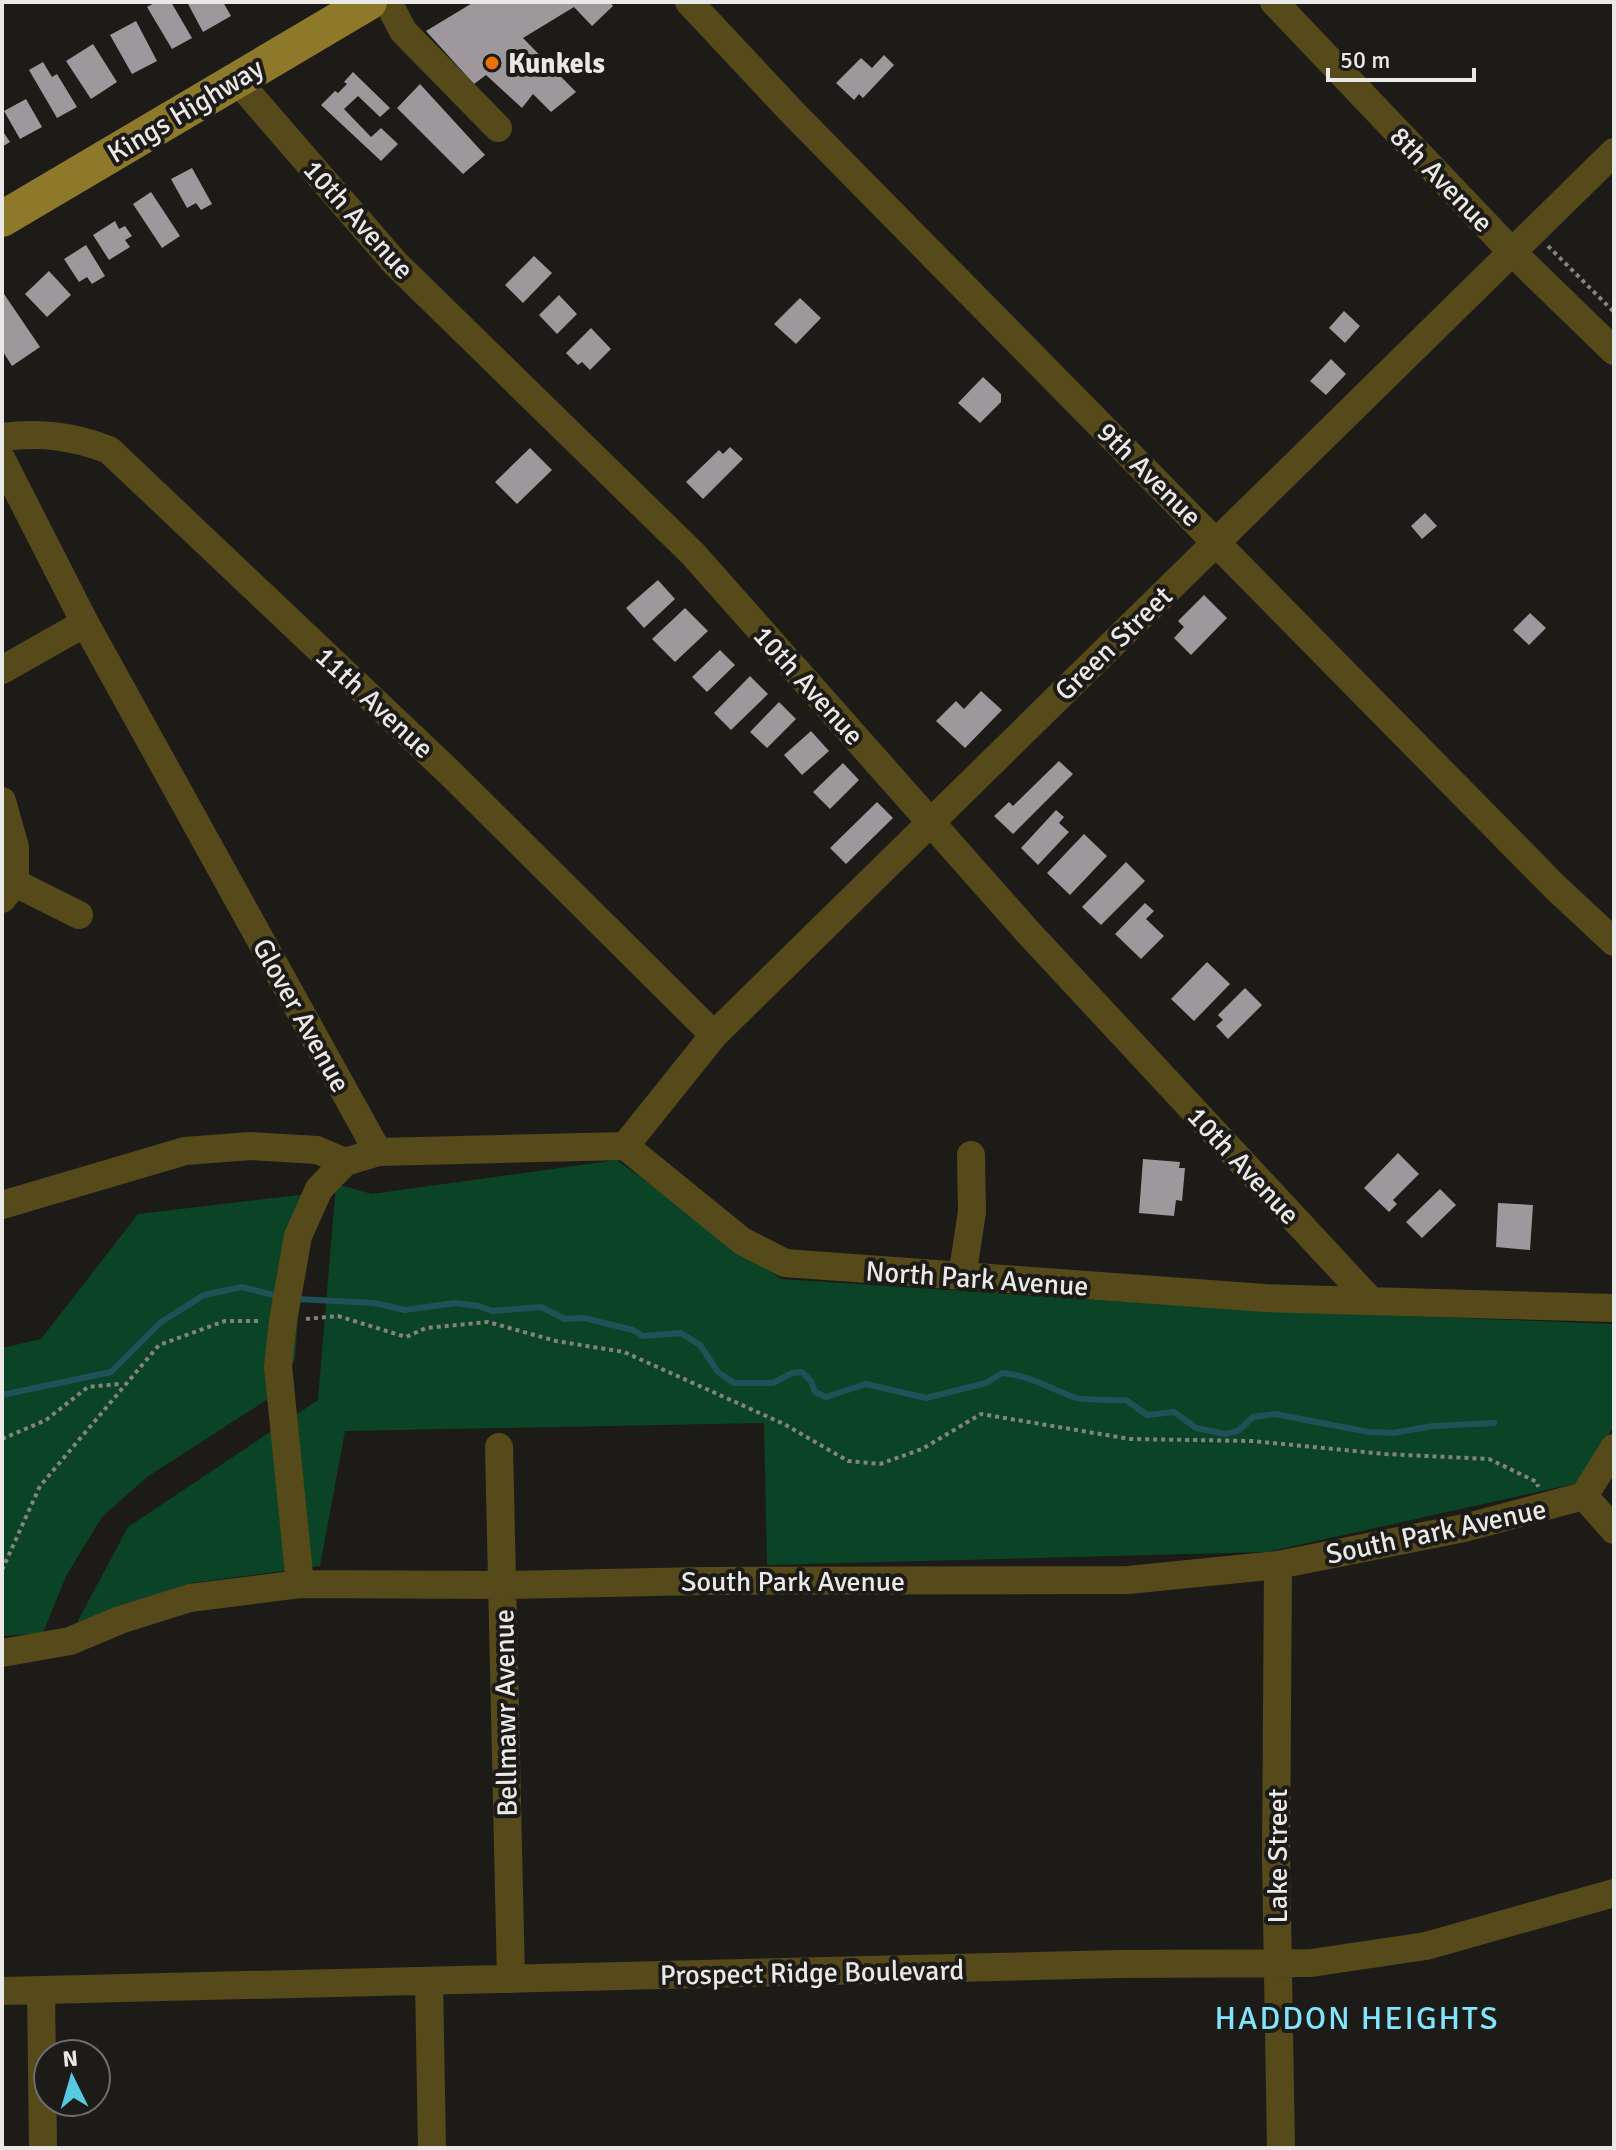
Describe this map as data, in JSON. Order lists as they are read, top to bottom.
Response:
{
  "streets": {
    "main road": ["Kings Highway"],
    "street": [
      "8th Avenue",
      "10th Avenue",
      "9th Avenue",
      "Green Street",
      "11th Avenue",
      "Glover Avenue",
      "North Park Avenue",
      "South Park Avenue",
      "Bellmawr Avenue",
      "Lake Street",
      "Prospect Ridge Boulevard"
    ]
  },
  "crossings": [
    ["Kings Highway", "10th Avenue"],
    ["8th Avenue", "Green Street"],
    ["10th Avenue", "Green Street"],
    ["10th Avenue", "North Park Avenue"],
    ["9th Avenue", "Green Street"],
    ["Green Street", "11th Avenue"],
    ["Green Street", "North Park Avenue"],
    ["South Park Avenue", "Bellmawr Avenue"],
    ["South Park Avenue", "Lake Street"],
    ["Bellmawr Avenue", "Prospect Ridge Boulevard"],
    ["Lake Street", "Prospect Ridge Boulevard"]
  ],
  "districts": ["HADDON HEIGHTS"],
  "places": ["Kunkels"],
  "scale_bar": "50 m",
  "north": "top"
}
